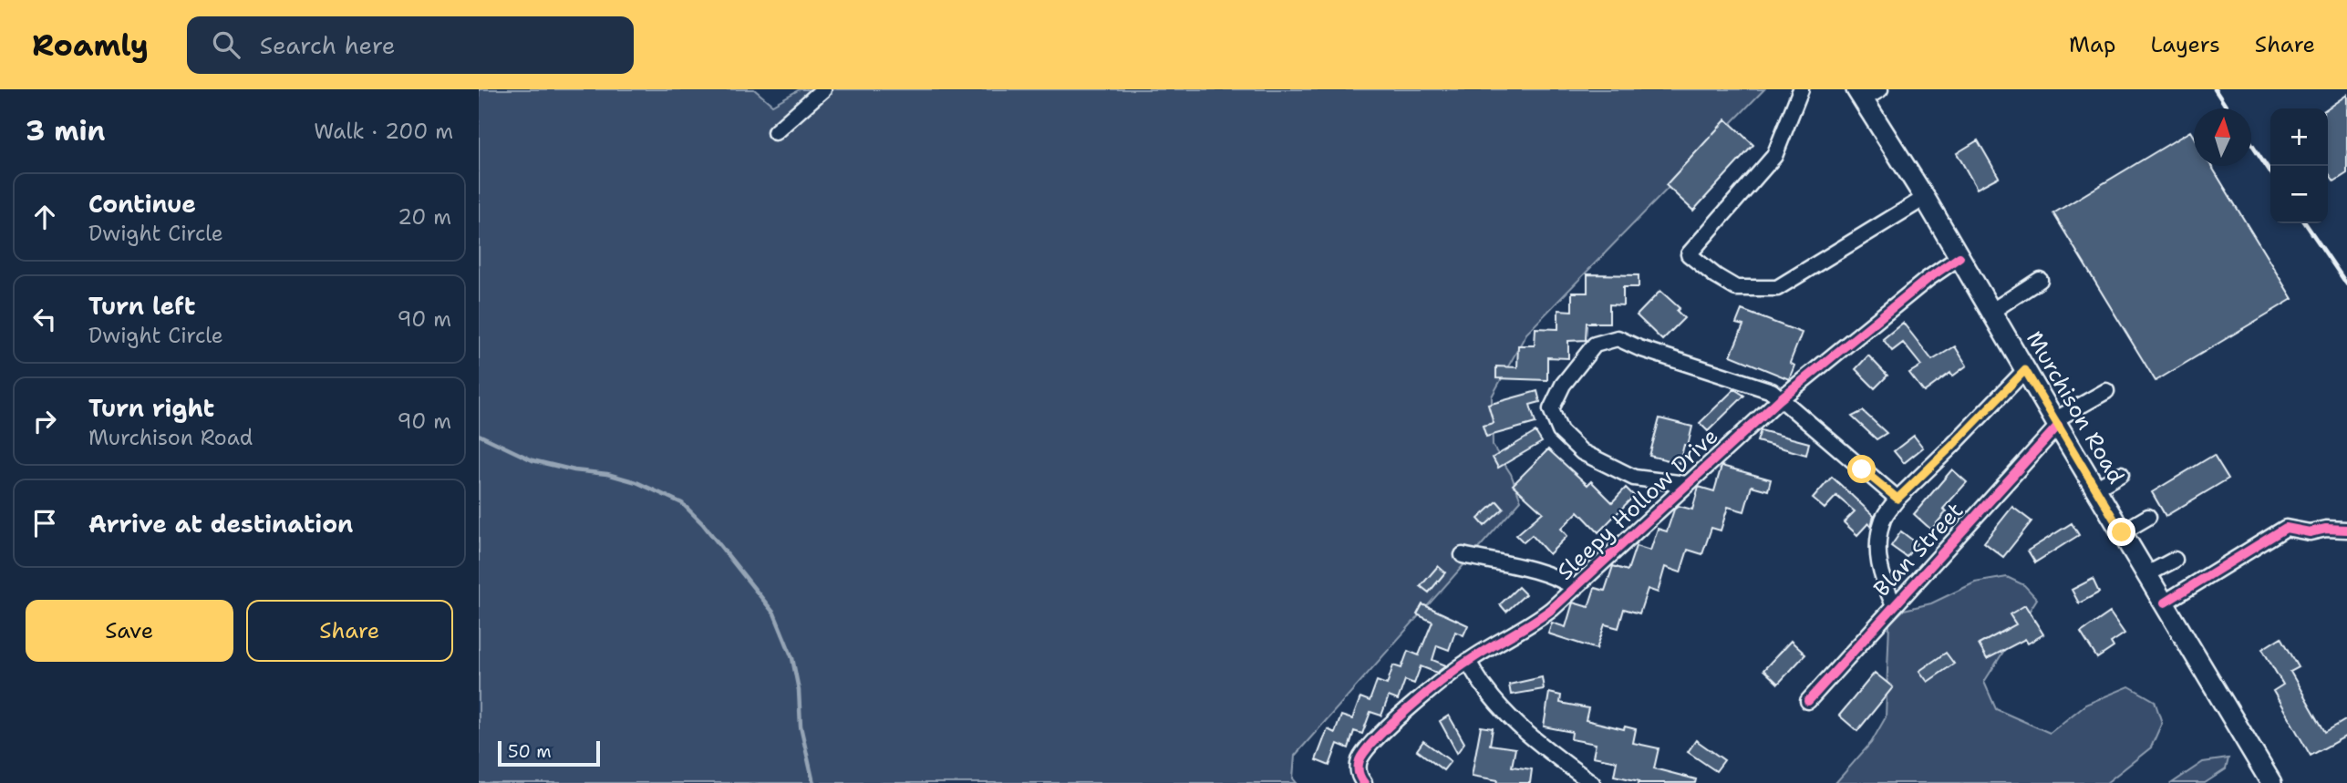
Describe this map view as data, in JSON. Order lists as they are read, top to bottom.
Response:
{
  "streets": {
    "main road": ["Murchison Road"],
    "street": ["Sleepy Hollow Drive", "Blan Street"]
  },
  "crossings": [
    ["Murchison Road", "Sleepy Hollow Drive"],
    ["Murchison Road", "Blan Street"]
  ],
  "scale_bar": "50 m",
  "north": "top",
  "page": {
    "header": "Roamly",
    "search": "Search here",
    "nav": ["Map", "Layers", "Share"],
    "heading": ["3 min", "Walk · 200 m"],
    "map_buttons": ["+", "−"],
    "list": [
      ["Continue", "Dwight Circle", "20 m"],
      ["Turn left", "Dwight Circle", "90 m"],
      ["Turn right", "Murchison Road", "90 m"],
      "Arrive at destination"
    ],
    "buttons": ["Save", "Share"],
    "scale": "50 m"
  }
}
